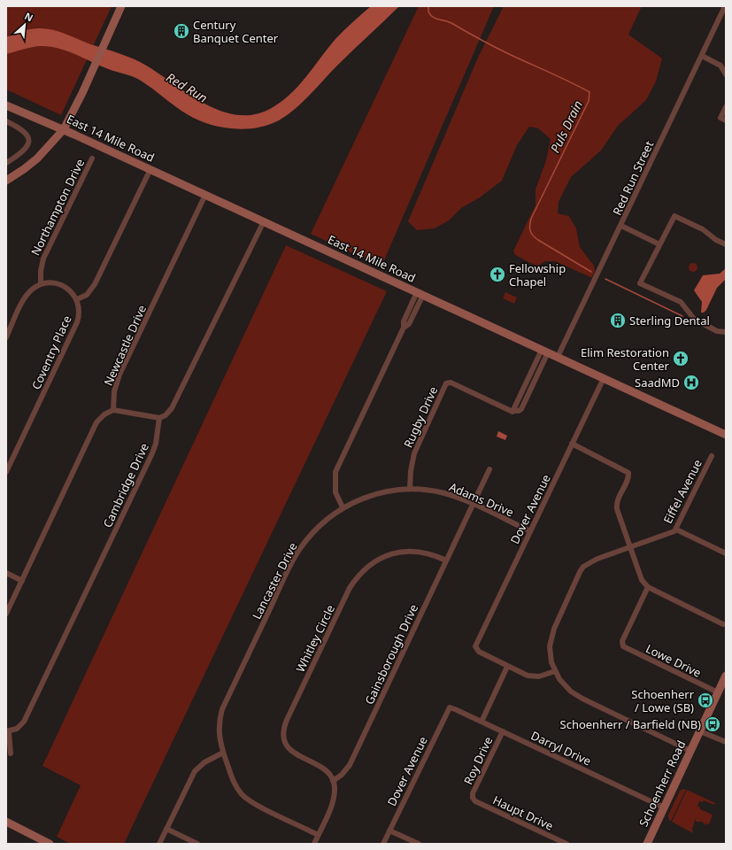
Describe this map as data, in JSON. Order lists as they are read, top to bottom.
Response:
{
  "streets": {
    "main road": ["East 14 Mile Road", "Schoenherr Road"],
    "street": [
      "Red Run Street",
      "Northampton Drive",
      "Newcastle Drive",
      "Coventry Place",
      "Rugby Drive",
      "Cambridge Drive",
      "Eiffel Avenue",
      "Adams Drive",
      "Dover Avenue",
      "Lancaster Drive",
      "Whitley Circle",
      "Gainsborough Drive",
      "Lowe Drive",
      "Darryl Drive",
      "Roy Drive",
      "Haupt Drive"
    ]
  },
  "crossings": [
    ["East 14 Mile Road", "Red Run Street"],
    ["East 14 Mile Road", "Newcastle Drive"],
    ["East 14 Mile Road", "Rugby Drive"],
    ["East 14 Mile Road", "Dover Avenue"],
    ["Rugby Drive", "Adams Drive"],
    ["Adams Drive", "Dover Avenue"],
    ["Adams Drive", "Lancaster Drive"],
    ["Adams Drive", "Gainsborough Drive"],
    ["Dover Avenue", "Darryl Drive"],
    ["Whitley Circle", "Gainsborough Drive"],
    ["Lowe Drive", "Schoenherr Road"],
    ["Darryl Drive", "Roy Drive"],
    ["Darryl Drive", "Schoenherr Road"],
    ["Roy Drive", "Haupt Drive"]
  ],
  "water": ["Red Run", "Puls Drain"],
  "places": {
    "building": ["Century Banquet Center", "Sterling Dental"],
    "church": ["Fellowship Chapel", "Elim Restoration Center"],
    "hospital": ["SaadMD"],
    "bus stop": ["Schoenherr / Lowe (SB)", "Schoenherr / Barfield (NB)"]
  },
  "north": "top right"
}
